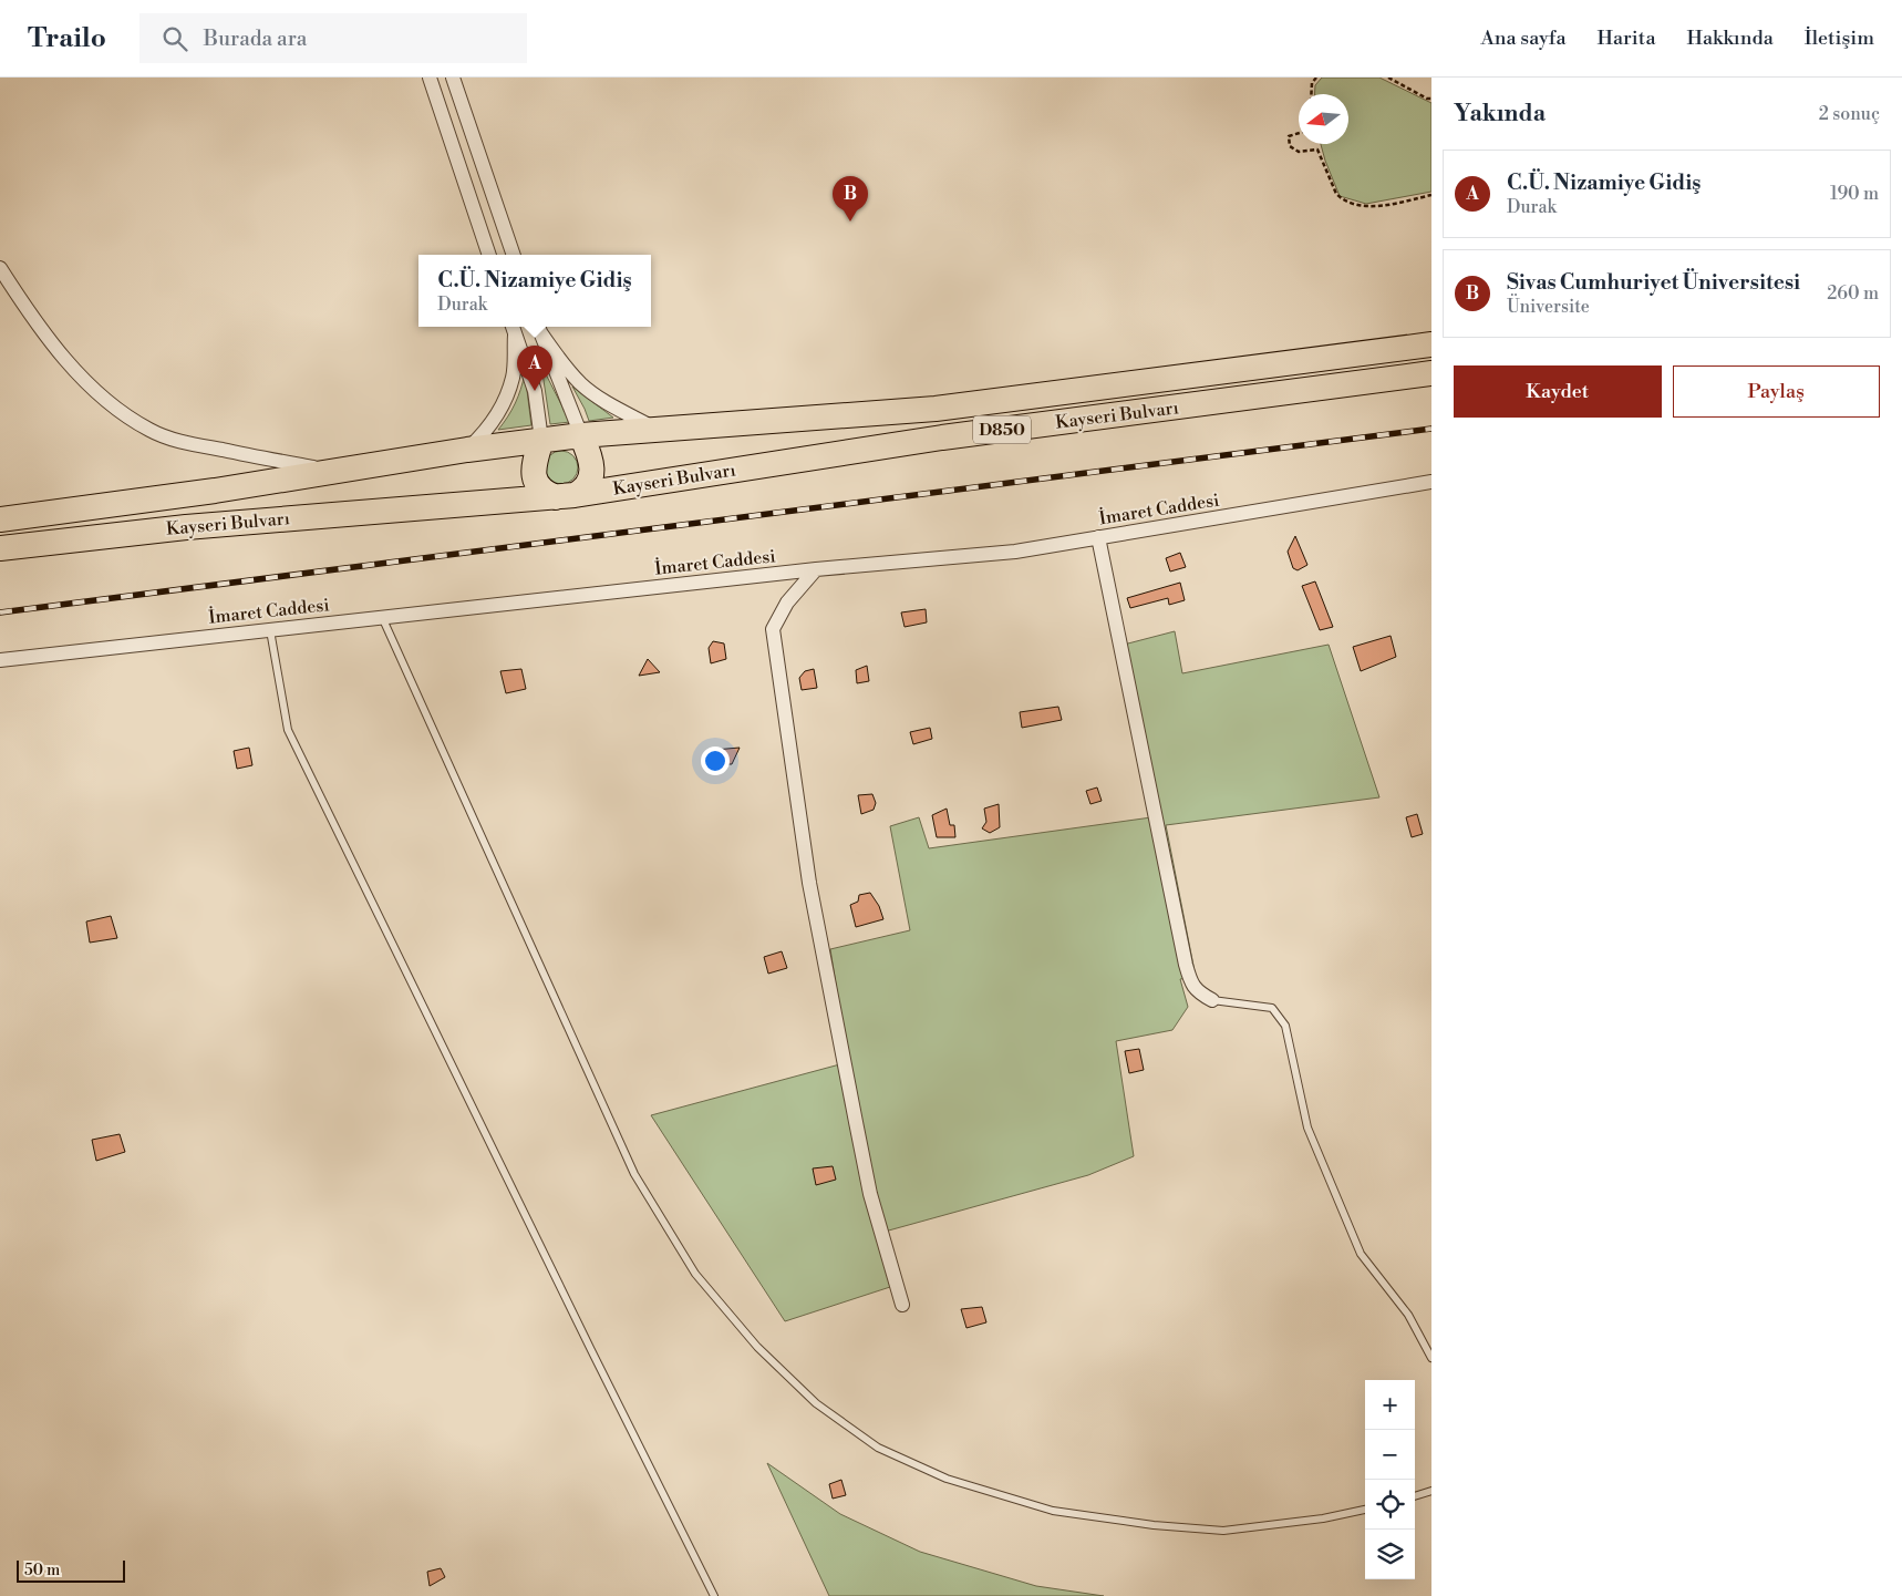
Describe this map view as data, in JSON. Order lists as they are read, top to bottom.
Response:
{
  "streets": {
    "highway": ["Kayseri Bulvarı", "D850"],
    "street": ["İmaret Caddesi"]
  },
  "scale_bar": "50 m",
  "north": "left",
  "page": {
    "header": "Trailo",
    "search": "Burada ara",
    "nav": [
      "Ana sayfa",
      "Harita",
      "Hakkında",
      "İletişim"
    ],
    "heading": ["Yakında", "2 sonuç"],
    "list": [
      {
        "mark": "A",
        "name": "C.Ü. Nizamiye Gidiş",
        "note": "Durak",
        "value": "190 m"
      },
      {
        "mark": "B",
        "name": "Sivas Cumhuriyet Üniversitesi",
        "note": "Üniversite",
        "value": "260 m"
      }
    ],
    "pins": ["B", "A"],
    "popup": ["C.Ü. Nizamiye Gidiş", "Durak"],
    "buttons": ["Kaydet", "Paylaş"],
    "map_buttons": ["+", "−"],
    "scale": "50 m"
  }
}
